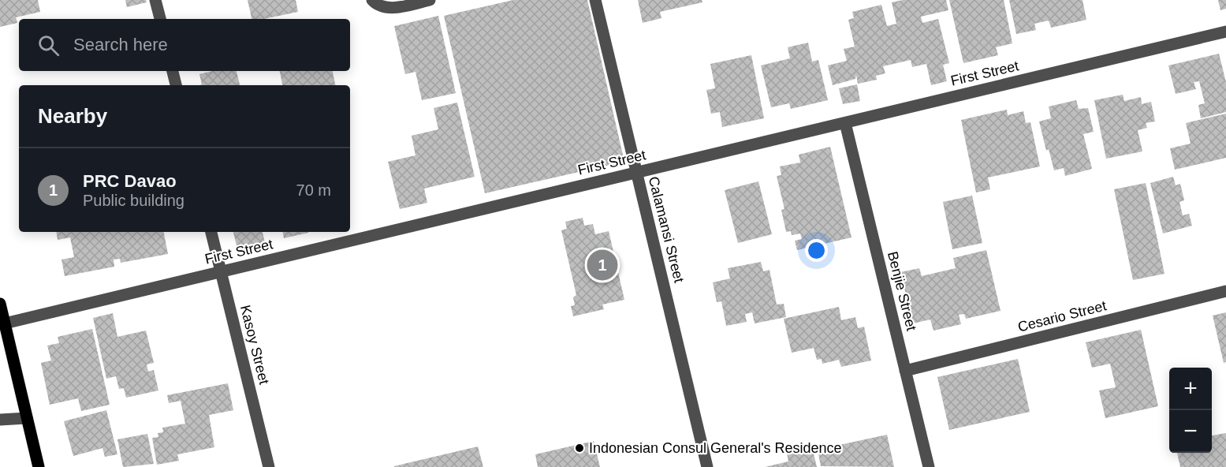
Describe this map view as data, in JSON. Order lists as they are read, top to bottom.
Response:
{
  "streets": {
    "street": [
      "First Street",
      "Calamansi Street",
      "Benjie Street",
      "Cesario Street",
      "Kasoy Street"
    ]
  },
  "crossings": [
    ["First Street", "Calamansi Street"],
    ["First Street", "Benjie Street"],
    ["First Street", "Kasoy Street"],
    ["Benjie Street", "Cesario Street"]
  ],
  "places": ["Indonesian Consul General's Residence"],
  "page": {
    "search": "Search here",
    "heading": "Nearby",
    "list": [
      {
        "mark": "1",
        "name": "PRC Davao",
        "note": "Public building",
        "value": "70 m"
      }
    ],
    "pins": "1",
    "map_buttons": ["+", "−"]
  }
}
